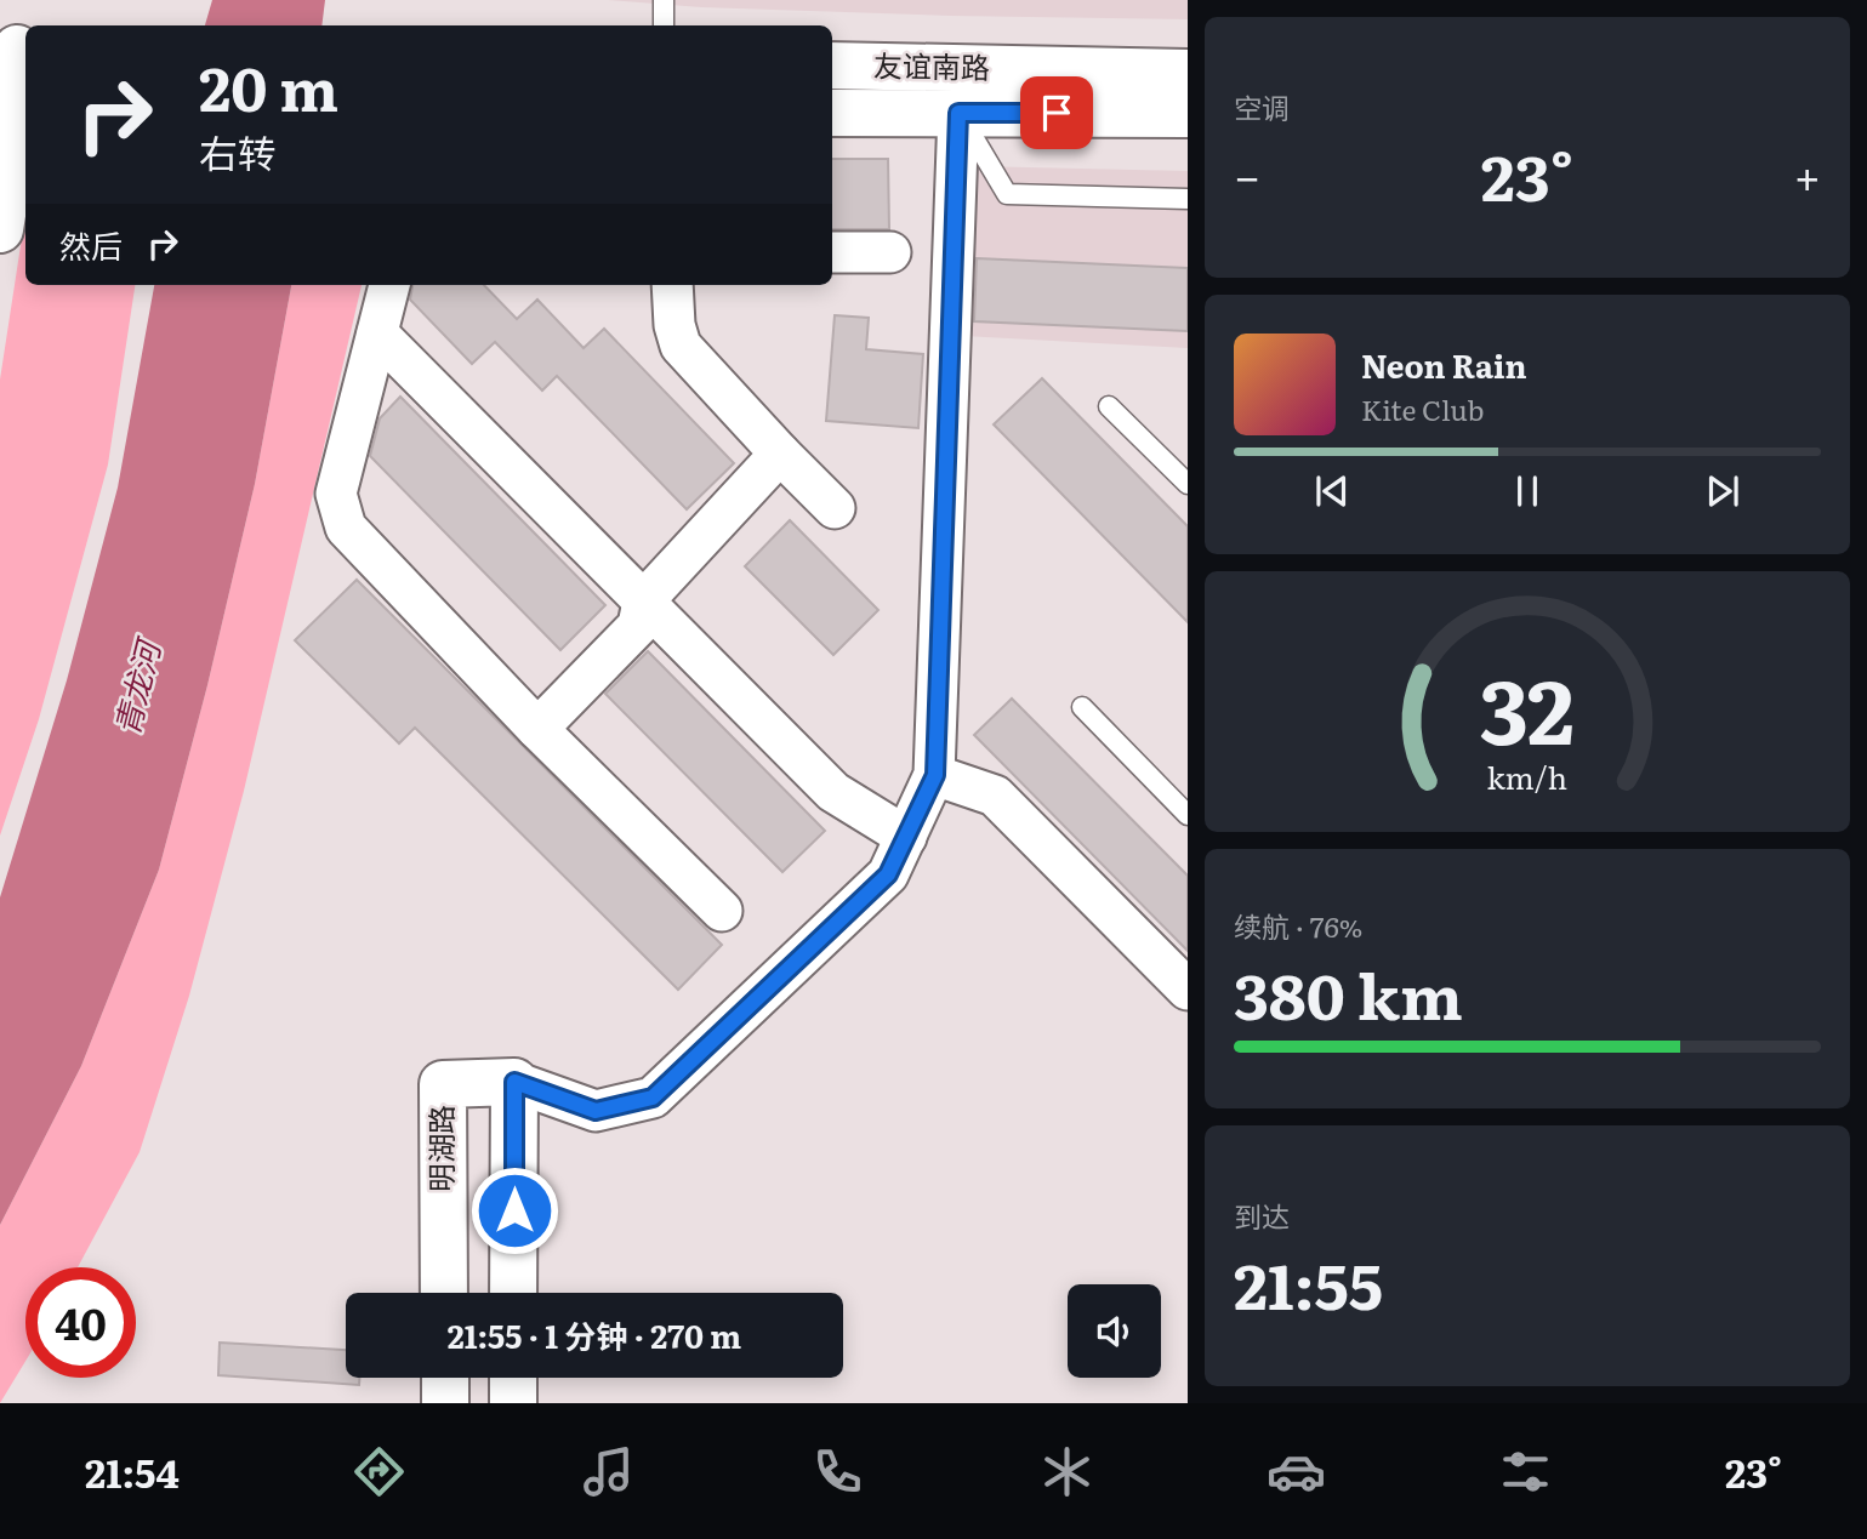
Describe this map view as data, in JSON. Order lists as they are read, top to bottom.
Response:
{
  "streets": {
    "street": ["友谊南路", "明湖路"]
  },
  "water": ["青龙河"],
  "page": {
    "tile": [
      "空调",
      ["续航 · 76%", "380 km"],
      ["到达", "21:55"]
    ],
    "turn": ["20 m", "右转"],
    "heat": ["−", "23°", "+"],
    "then": "然后",
    "song": ["Neon Rain", "Kite Club"],
    "limit": "40",
    "trip": "21:55 · 1 分钟 · 270 m",
    "tabs": ["21:54", "23°"],
    "gauge": ["32", "km/h"]
  }
}
